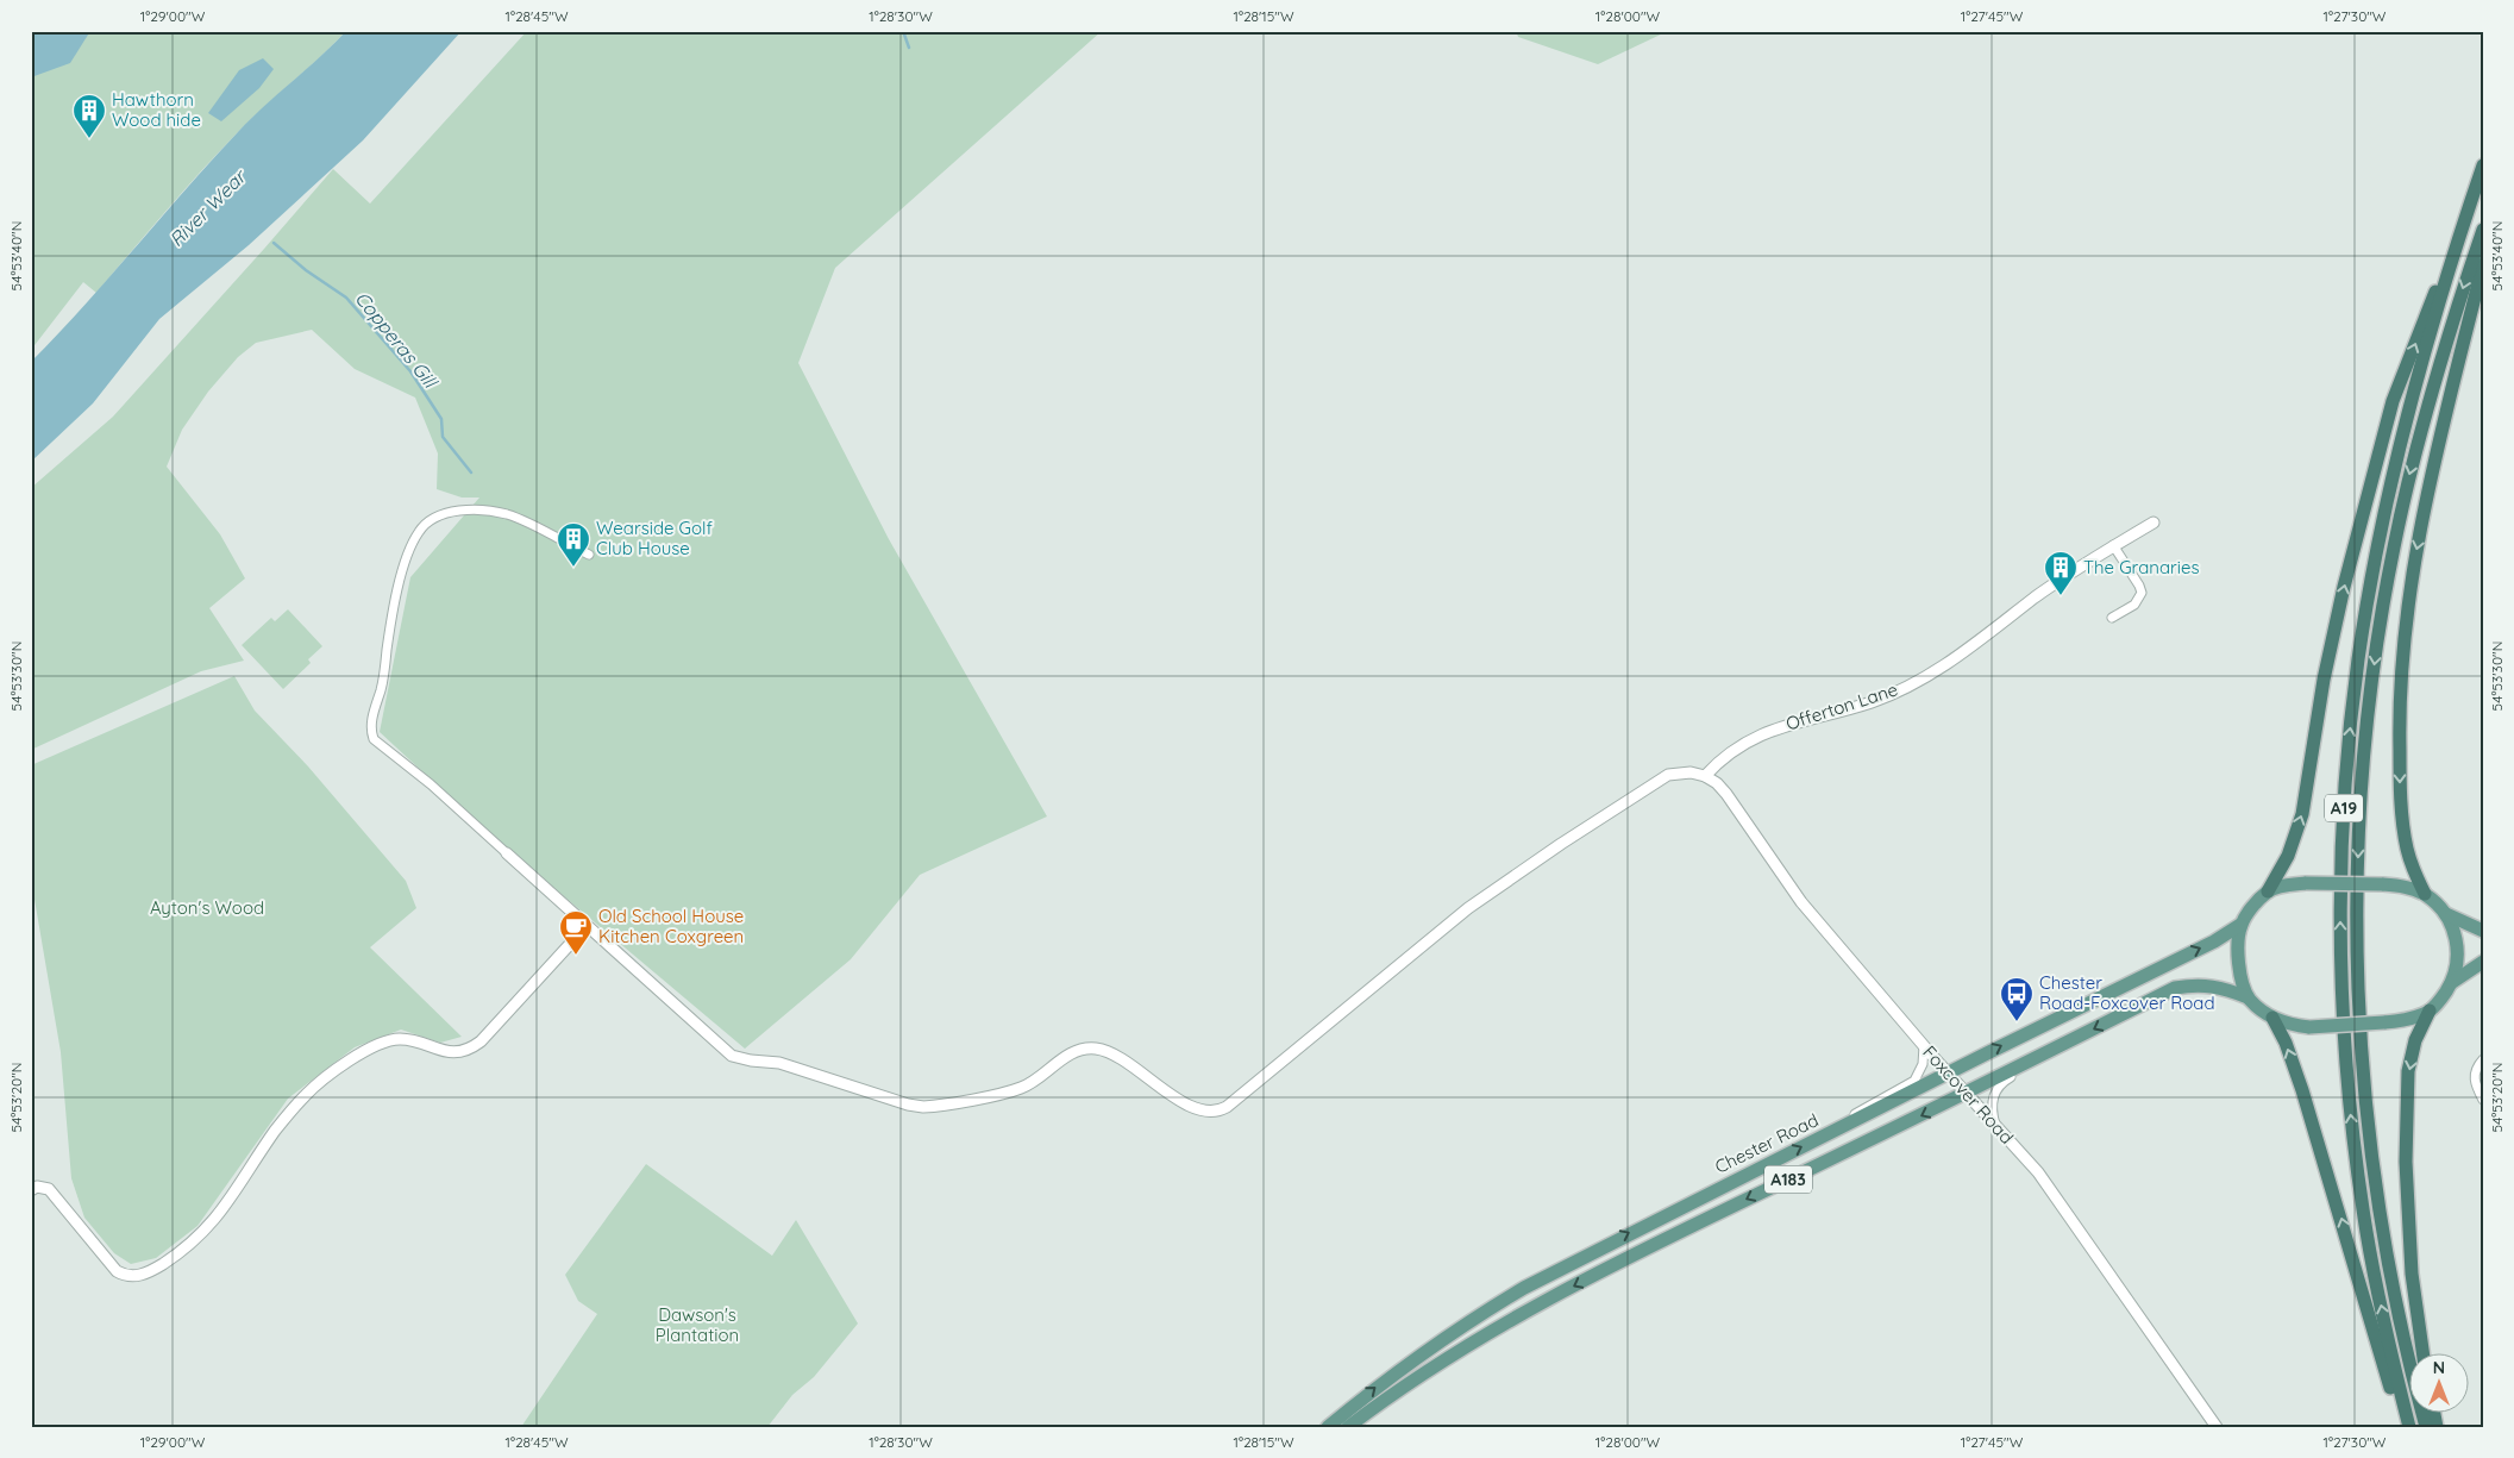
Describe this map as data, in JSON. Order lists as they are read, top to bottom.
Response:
{
  "streets": {
    "highway": ["A19"],
    "main road": ["Chester Road", "A183"],
    "street": ["Offerton Lane", "Foxcover Road"]
  },
  "crossings": [
    ["Offerton Lane", "Foxcover Road"],
    ["Foxcover Road", "Chester Road"],
    ["Foxcover Road", "A183"],
    ["Chester Road", "A183"]
  ],
  "water": ["River Wear", "Copperas Gill"],
  "parks": ["Ayton's Wood", "Dawson's Plantation"],
  "places": {
    "building": ["Hawthorn Wood hide", "Wearside Golf Club House", "The Granaries"],
    "cafe": ["Old School House Kitchen Coxgreen"],
    "bus stop": ["Chester Road-Foxcover Road"]
  },
  "north": "top",
  "coordinates": [
    "1°29'00\"W",
    "1°28'45\"W",
    "1°28'30\"W",
    "1°28'15\"W",
    "1°28'00\"W",
    "1°27'45\"W",
    "1°27'30\"W",
    "54°53'40\"N",
    "54°53'30\"N",
    "54°53'20\"N"
  ]
}
